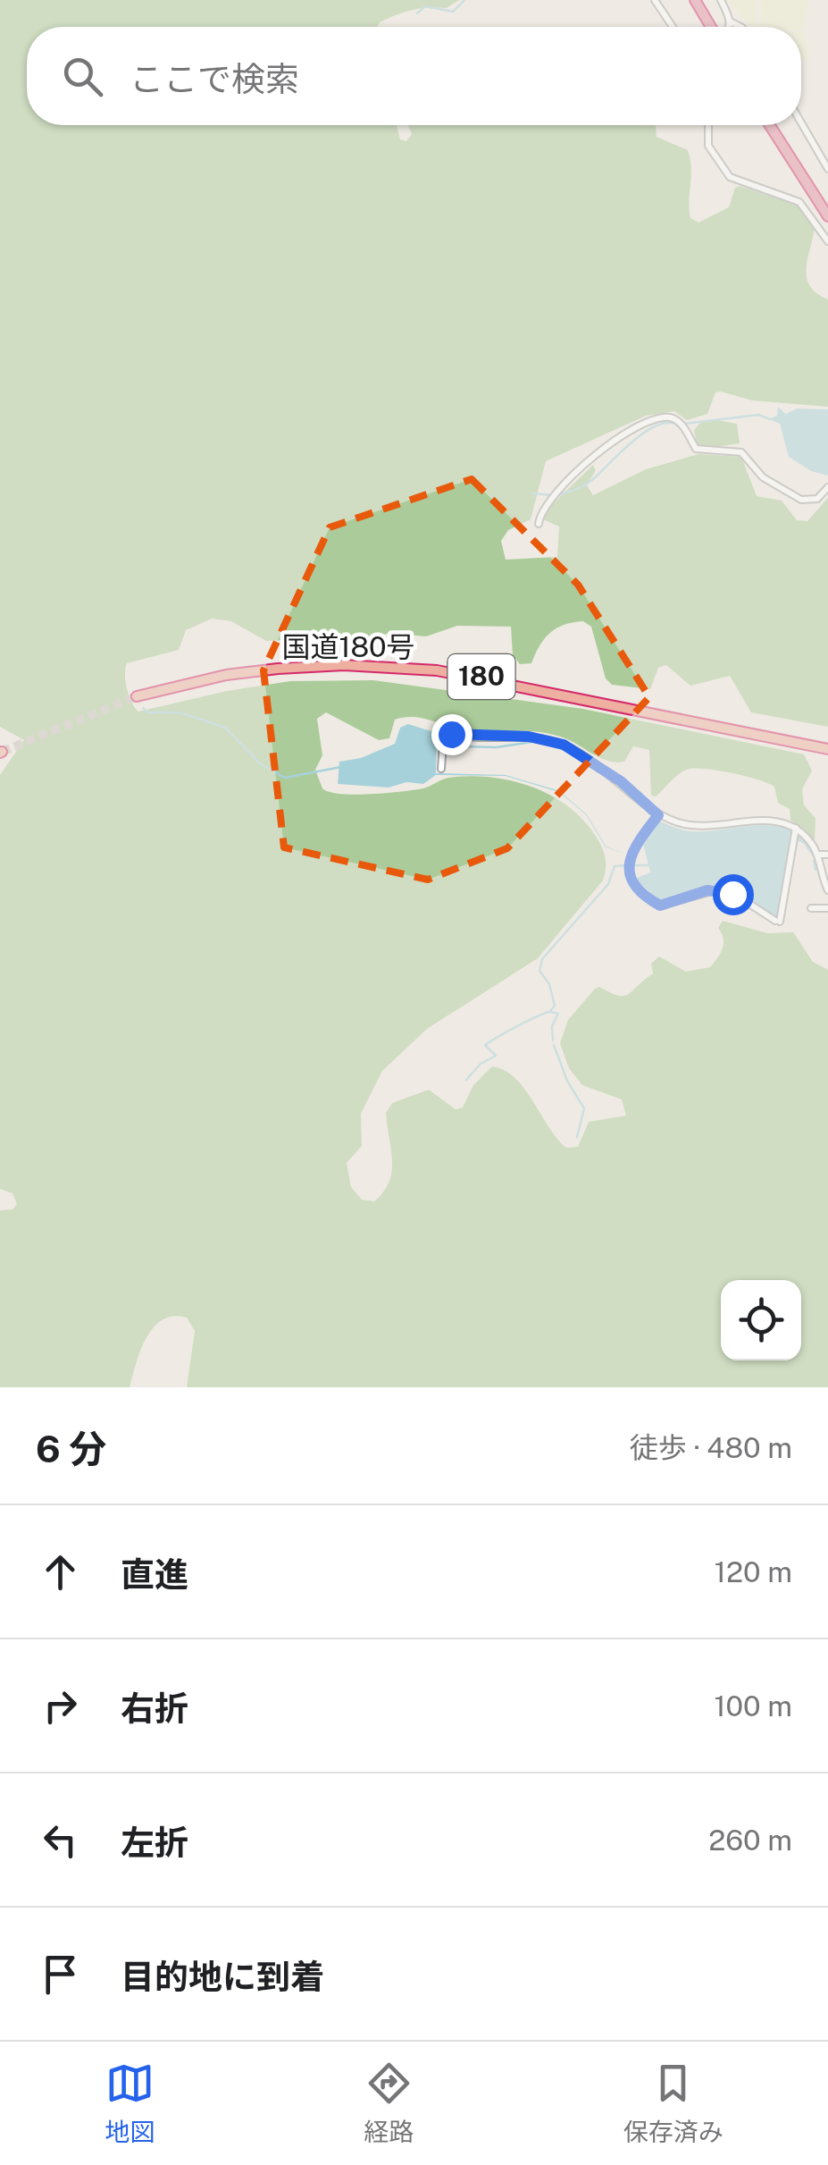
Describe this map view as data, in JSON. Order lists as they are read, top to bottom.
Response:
{
  "streets": {
    "highway": ["国道180号", "180"]
  },
  "page": {
    "search": "ここで検索",
    "heading": ["6 分", "徒歩 · 480 m"],
    "list": [
      ["直進", "120 m"],
      ["右折", "100 m"],
      ["左折", "260 m"],
      "目的地に到着"
    ],
    "nav": ["地図", "経路", "保存済み"]
  }
}
